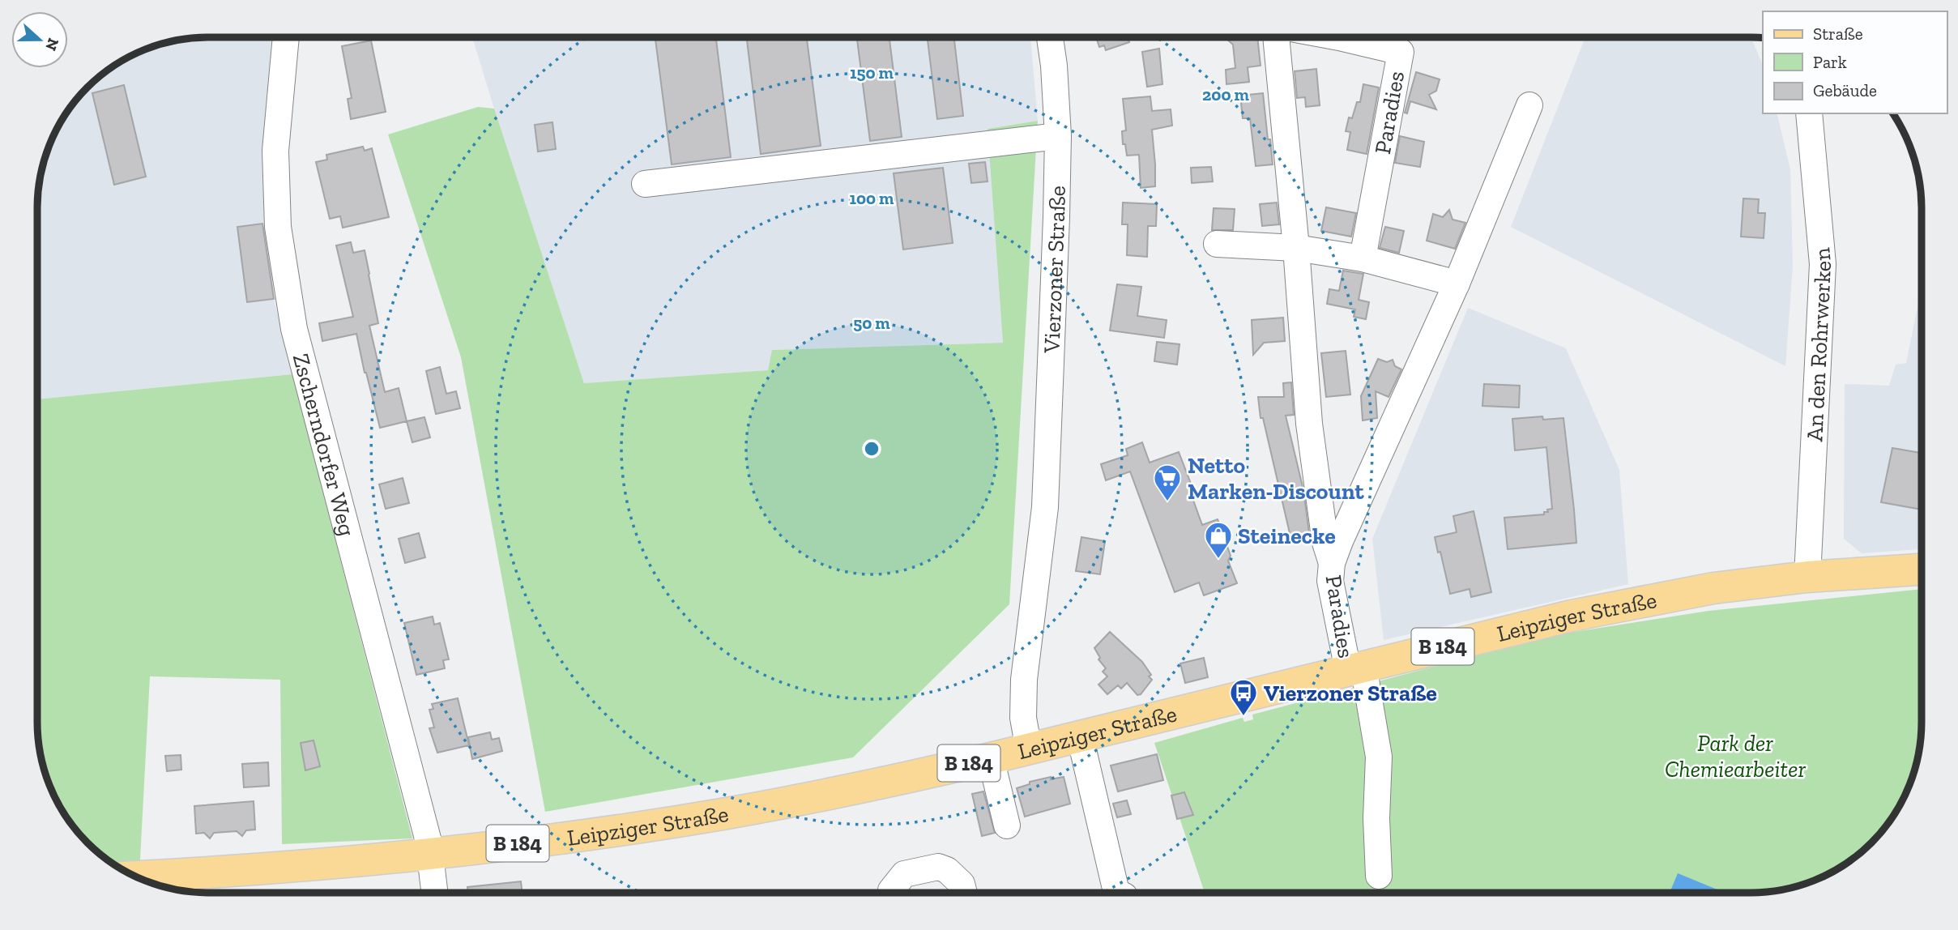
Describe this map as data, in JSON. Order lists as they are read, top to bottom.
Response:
{
  "streets": {
    "main road": ["Leipziger Straße", "B 184"],
    "street": [
      "Paradies",
      "Vierzoner Straße",
      "An den Rohrwerken",
      "Zscherndorfer Weg"
    ]
  },
  "crossings": [
    ["Paradies", "Leipziger Straße"],
    ["Vierzoner Straße", "Leipziger Straße"],
    ["An den Rohrwerken", "Leipziger Straße"],
    ["Zscherndorfer Weg", "Leipziger Straße"]
  ],
  "parks": ["Park der Chemiearbeiter"],
  "places": {
    "supermarket": ["Netto Marken-Discount"],
    "shop": ["Steinecke"],
    "bus stop": ["Vierzoner Straße"]
  },
  "legend": ["Straße", "Park", "Gebäude"],
  "north": "right",
  "rings": [
    "150 m",
    "200 m",
    "100 m",
    "50 m"
  ]
}
